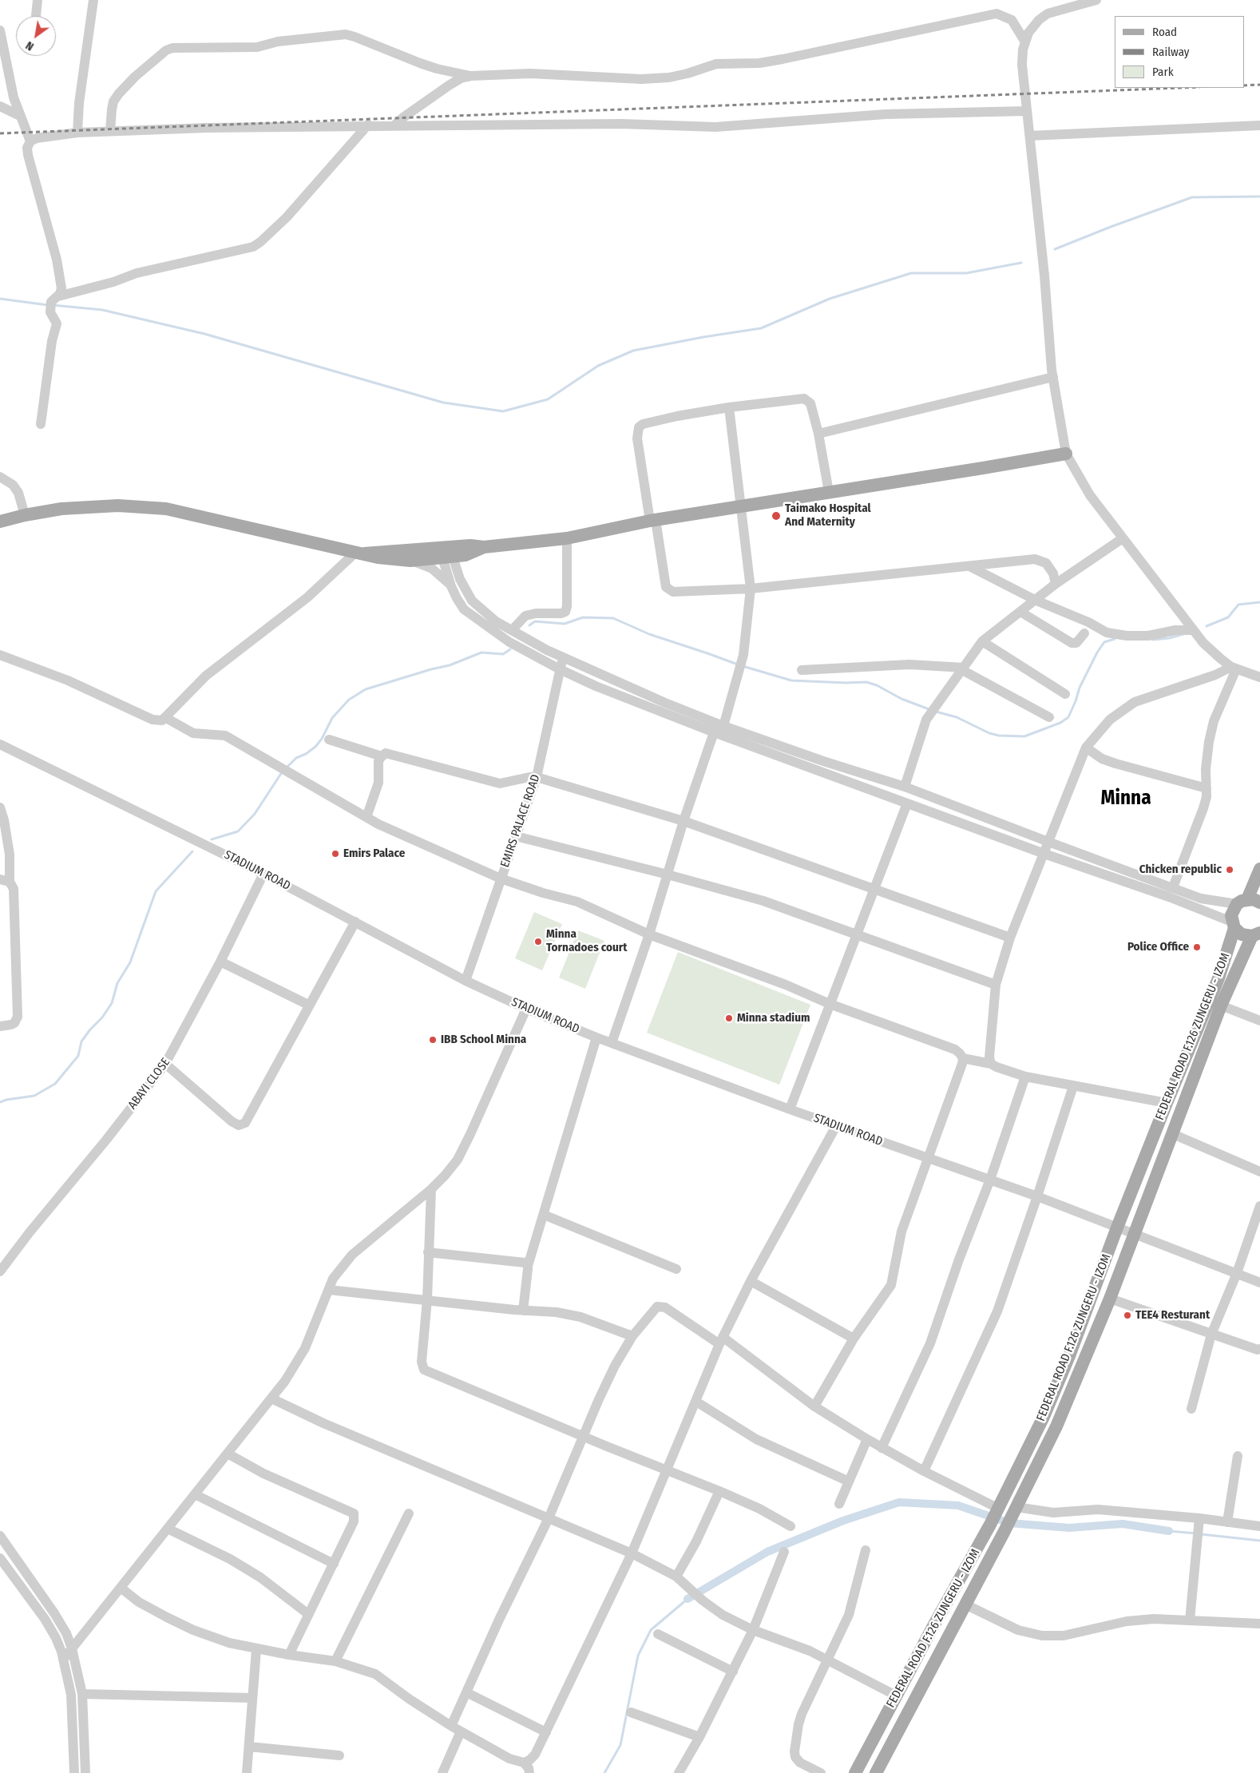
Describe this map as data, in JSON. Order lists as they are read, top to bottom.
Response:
{
  "streets": {
    "main road": ["FEDERAL ROAD F.126 ZUNGERU - IZOM"],
    "street": ["EMIRS PALACE ROAD", "STADIUM ROAD", "ABAYI CLOSE"]
  },
  "crossings": [
    ["EMIRS PALACE ROAD", "STADIUM ROAD"],
    ["STADIUM ROAD", "FEDERAL ROAD F.126 ZUNGERU - IZOM"],
    ["STADIUM ROAD", "ABAYI CLOSE"]
  ],
  "districts": ["Minna"],
  "places": [
    "Taimako Hospital And Maternity",
    "Emirs Palace",
    "Chicken republic",
    "Minna Tornadoes court",
    "Police Office",
    "Minna stadium",
    "IBB School Minna",
    "TEE4 Resturant"
  ],
  "legend": ["Road", "Railway", "Park"],
  "north": "bottom left"
}
